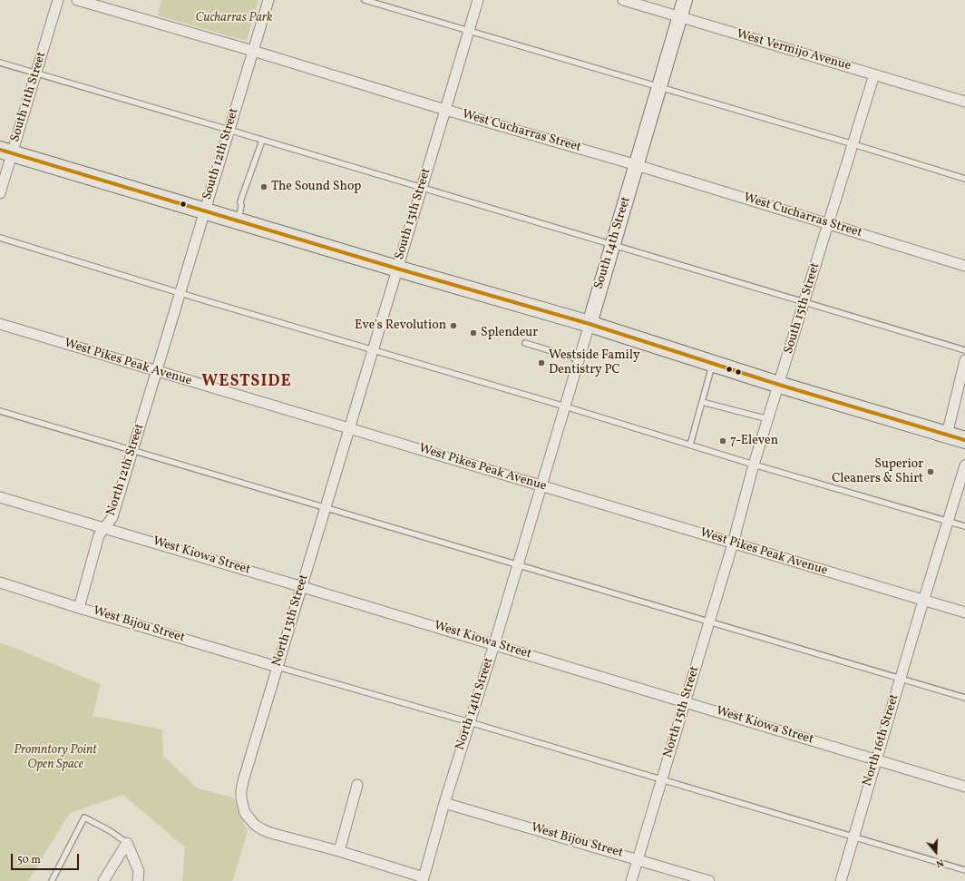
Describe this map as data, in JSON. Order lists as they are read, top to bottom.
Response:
{
  "streets": {
    "street": [
      "West Vermijo Avenue",
      "South 11th Street",
      "West Cucharras Street",
      "South 12th Street",
      "South 13th Street",
      "South 14th Street",
      "South 15th Street",
      "West Pikes Peak Avenue",
      "North 12th Street",
      "West Kiowa Street",
      "North 13th Street",
      "West Bijou Street",
      "North 14th Street",
      "North 15th Street",
      "North 16th Street"
    ]
  },
  "crossings": [
    ["West Vermijo Avenue", "South 14th Street"],
    ["West Vermijo Avenue", "South 15th Street"],
    ["West Cucharras Street", "South 12th Street"],
    ["West Cucharras Street", "South 13th Street"],
    ["West Cucharras Street", "South 14th Street"],
    ["West Cucharras Street", "South 15th Street"],
    ["South 12th Street", "West Pikes Peak Avenue"],
    ["South 12th Street", "North 12th Street"],
    ["South 13th Street", "West Pikes Peak Avenue"],
    ["South 13th Street", "North 13th Street"],
    ["South 14th Street", "West Pikes Peak Avenue"],
    ["South 14th Street", "North 14th Street"],
    ["South 15th Street", "West Pikes Peak Avenue"],
    ["South 15th Street", "North 15th Street"],
    ["West Pikes Peak Avenue", "North 12th Street"],
    ["West Pikes Peak Avenue", "North 13th Street"],
    ["West Pikes Peak Avenue", "North 14th Street"],
    ["West Pikes Peak Avenue", "North 15th Street"],
    ["West Pikes Peak Avenue", "North 16th Street"],
    ["North 12th Street", "West Kiowa Street"],
    ["North 12th Street", "West Bijou Street"],
    ["West Kiowa Street", "North 13th Street"],
    ["West Kiowa Street", "North 14th Street"],
    ["West Kiowa Street", "North 15th Street"],
    ["West Kiowa Street", "North 16th Street"],
    ["North 13th Street", "West Bijou Street"],
    ["West Bijou Street", "North 14th Street"],
    ["West Bijou Street", "North 15th Street"]
  ],
  "districts": ["WESTSIDE"],
  "parks": ["Cucharras Park", "Promntory Point Open Space"],
  "places": [
    "The Sound Shop",
    "Eve's Revolution",
    "Splendeur",
    "Westside Family Dentistry PC",
    "7-Eleven",
    "Superior Cleaners & Shirt"
  ],
  "scale_bar": "50 m",
  "north": "bottom"
}
